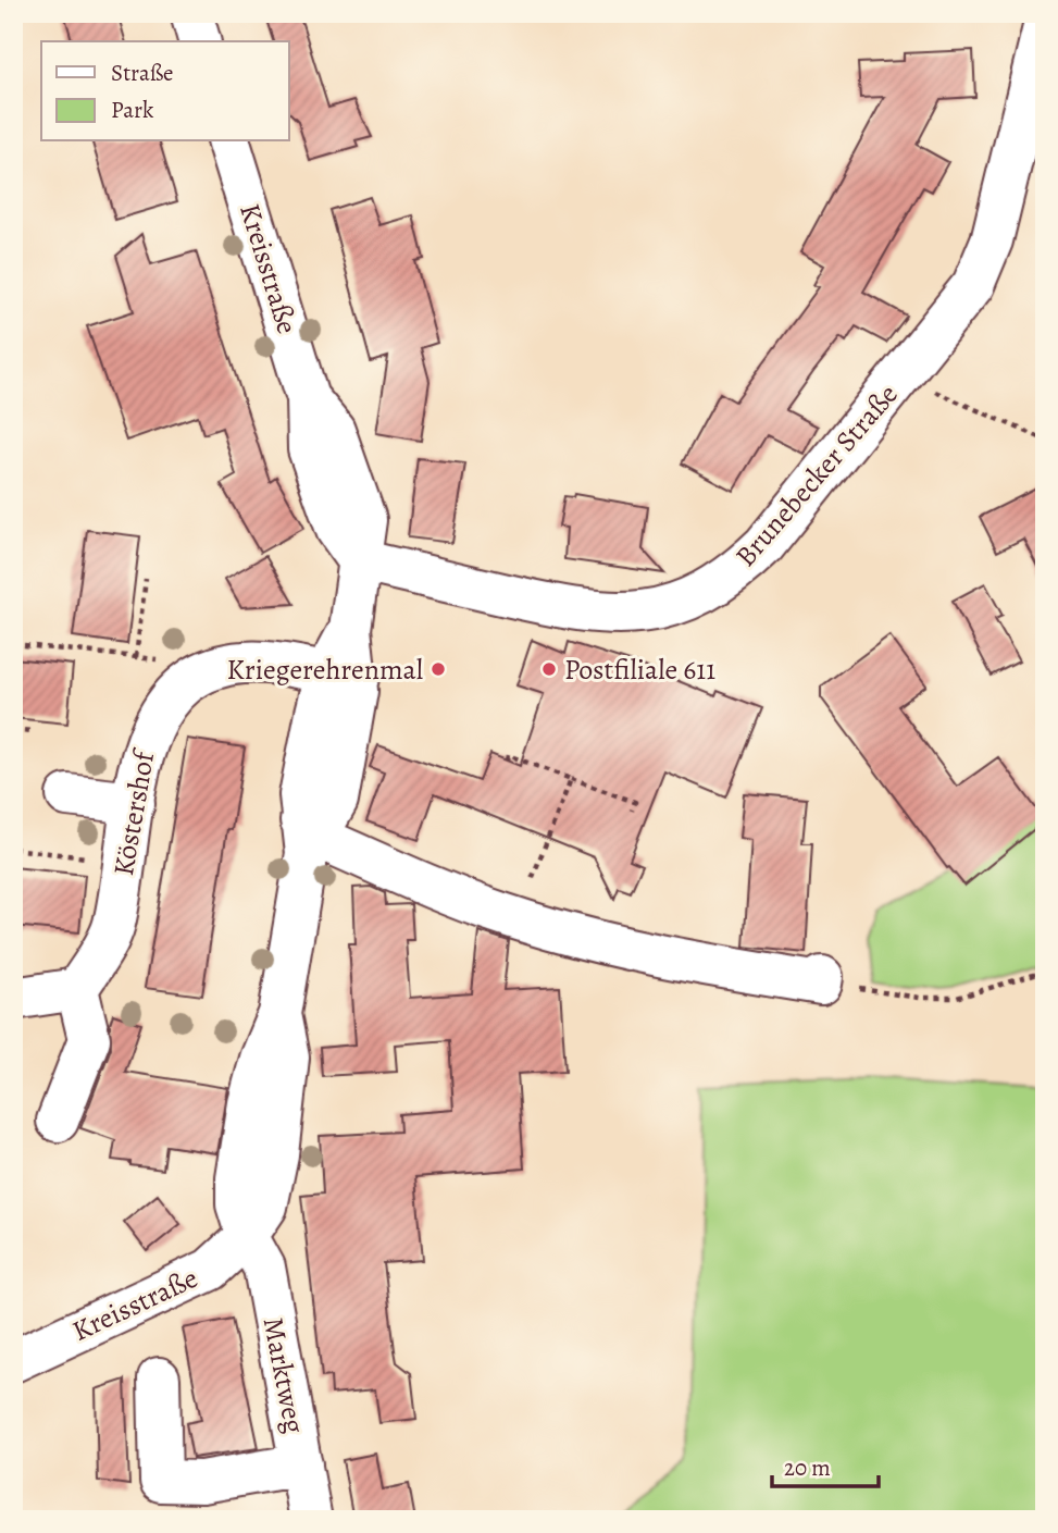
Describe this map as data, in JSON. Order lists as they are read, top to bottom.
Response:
{
  "streets": {
    "street": [
      "Kreisstraße",
      "Brunebecker Straße",
      "Köstershof",
      "Marktweg"
    ]
  },
  "crossings": [
    ["Kreisstraße", "Brunebecker Straße"],
    ["Kreisstraße", "Köstershof"],
    ["Kreisstraße", "Marktweg"]
  ],
  "places": ["Kriegerehrenmal", "Postfiliale 611"],
  "legend": ["Straße", "Park"],
  "scale_bar": "20 m"
}
